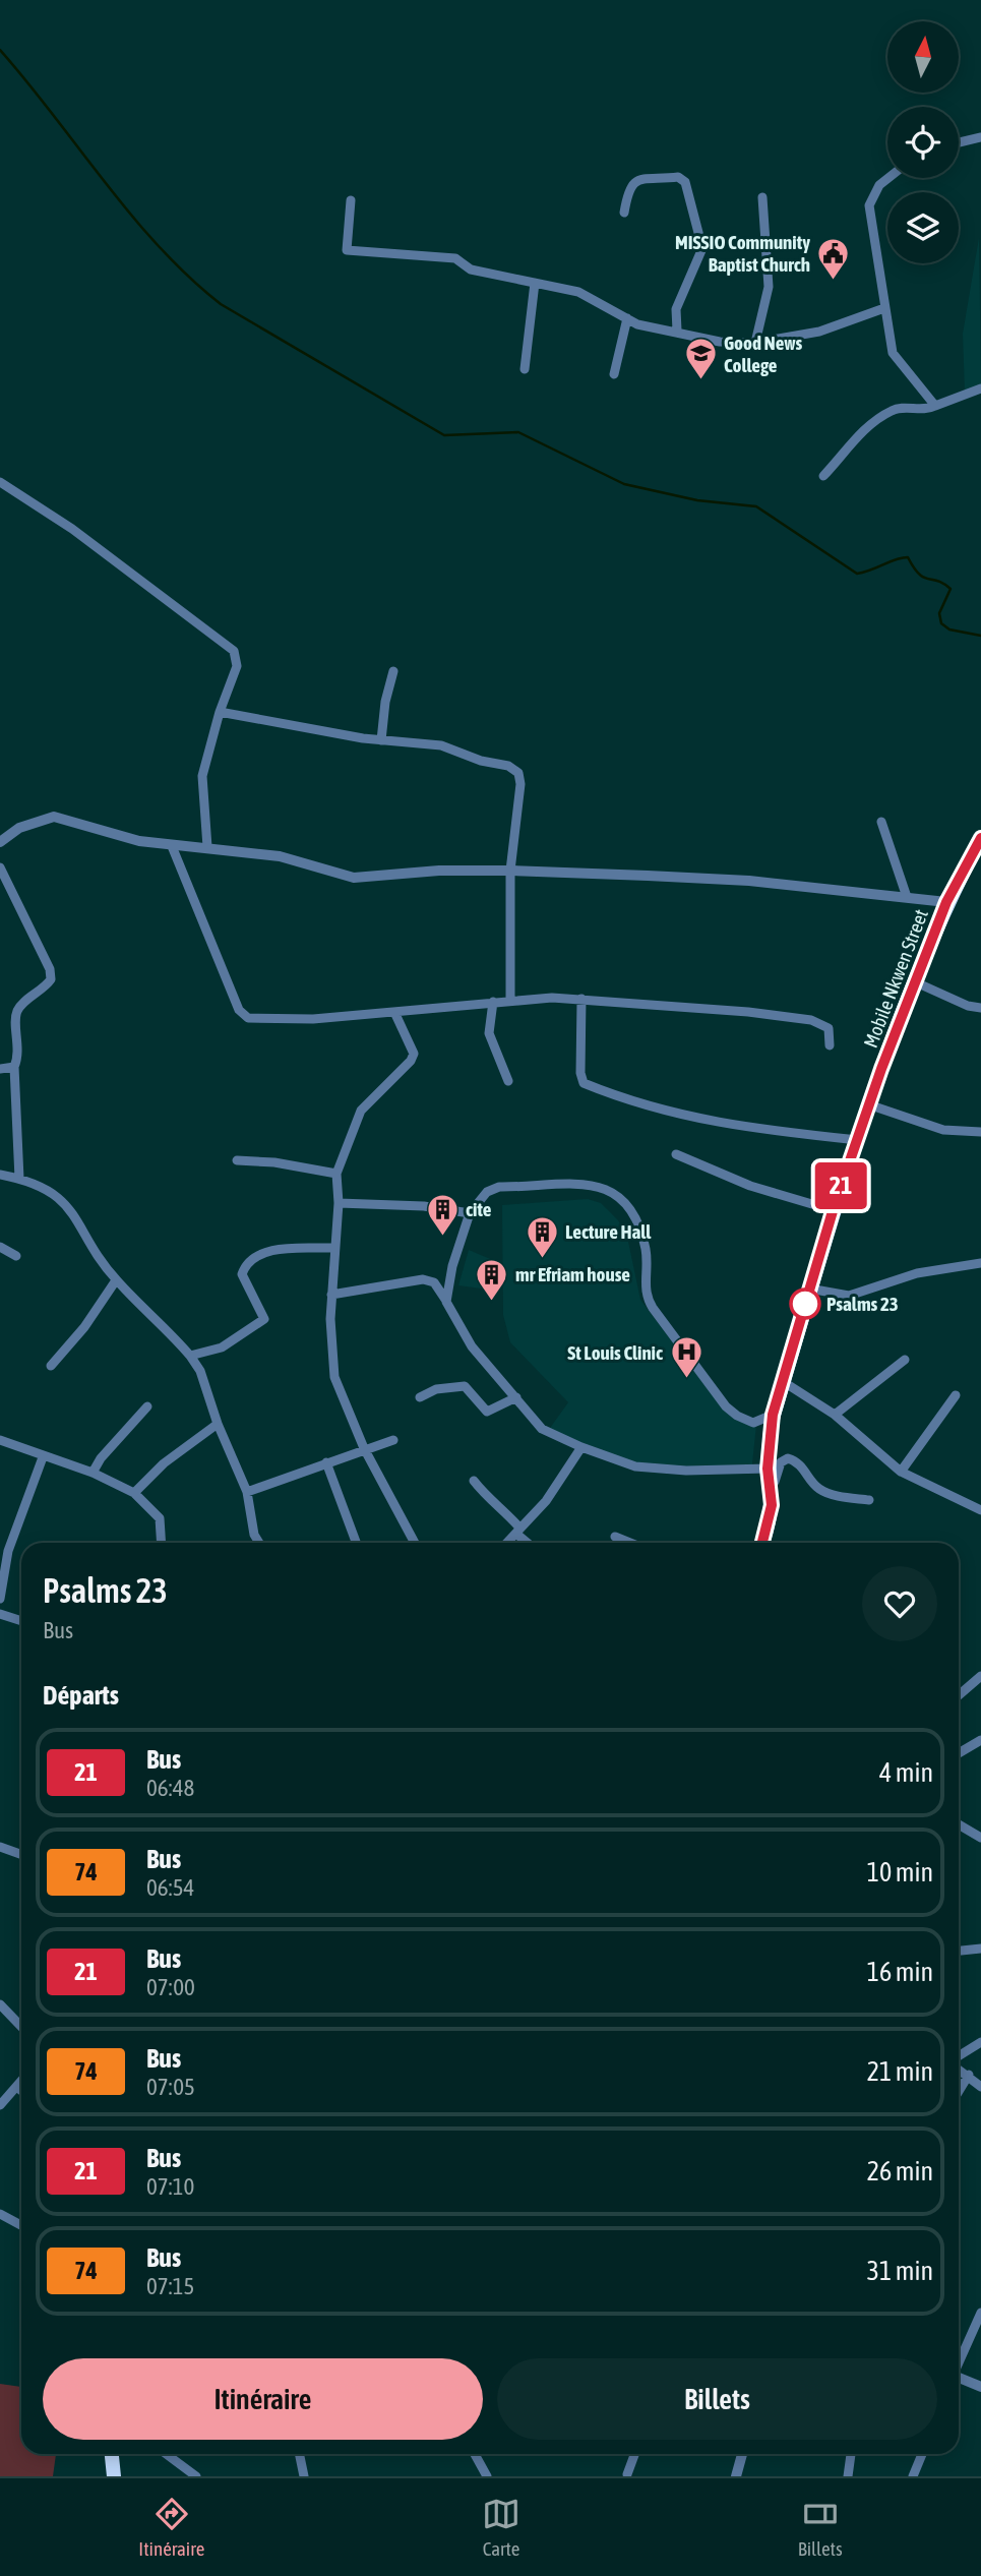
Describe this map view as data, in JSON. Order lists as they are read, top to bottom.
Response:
{
  "streets": {
    "highway": ["Mobile Nkwen Street"]
  },
  "places": {
    "public building": ["MISSIO Community Baptist Church"],
    "school or university": ["Good News College"],
    "building": ["cite", "Lecture Hall", "mr Efriam house"],
    "other": ["Psalms 23"],
    "hospital": ["St Louis Clinic"]
  },
  "lines": ["bus line 21"],
  "north": "top",
  "page": {
    "on_map": "21",
    "heading": [
      ["Psalms 23", "Bus"],
      "Départs"
    ],
    "list": [
      {
        "mark": "21",
        "name": "Bus",
        "note": "06:48",
        "value": "4 min"
      },
      {
        "mark": "74",
        "name": "Bus",
        "note": "06:54",
        "value": "10 min"
      },
      {
        "mark": "21",
        "name": "Bus",
        "note": "07:00",
        "value": "16 min"
      },
      {
        "mark": "74",
        "name": "Bus",
        "note": "07:05",
        "value": "21 min"
      },
      {
        "mark": "21",
        "name": "Bus",
        "note": "07:10",
        "value": "26 min"
      },
      {
        "mark": "74",
        "name": "Bus",
        "note": "07:15",
        "value": "31 min"
      }
    ],
    "buttons": ["Itinéraire", "Billets"],
    "tabs": ["Itinéraire", "Carte", "Billets"]
  }
}
